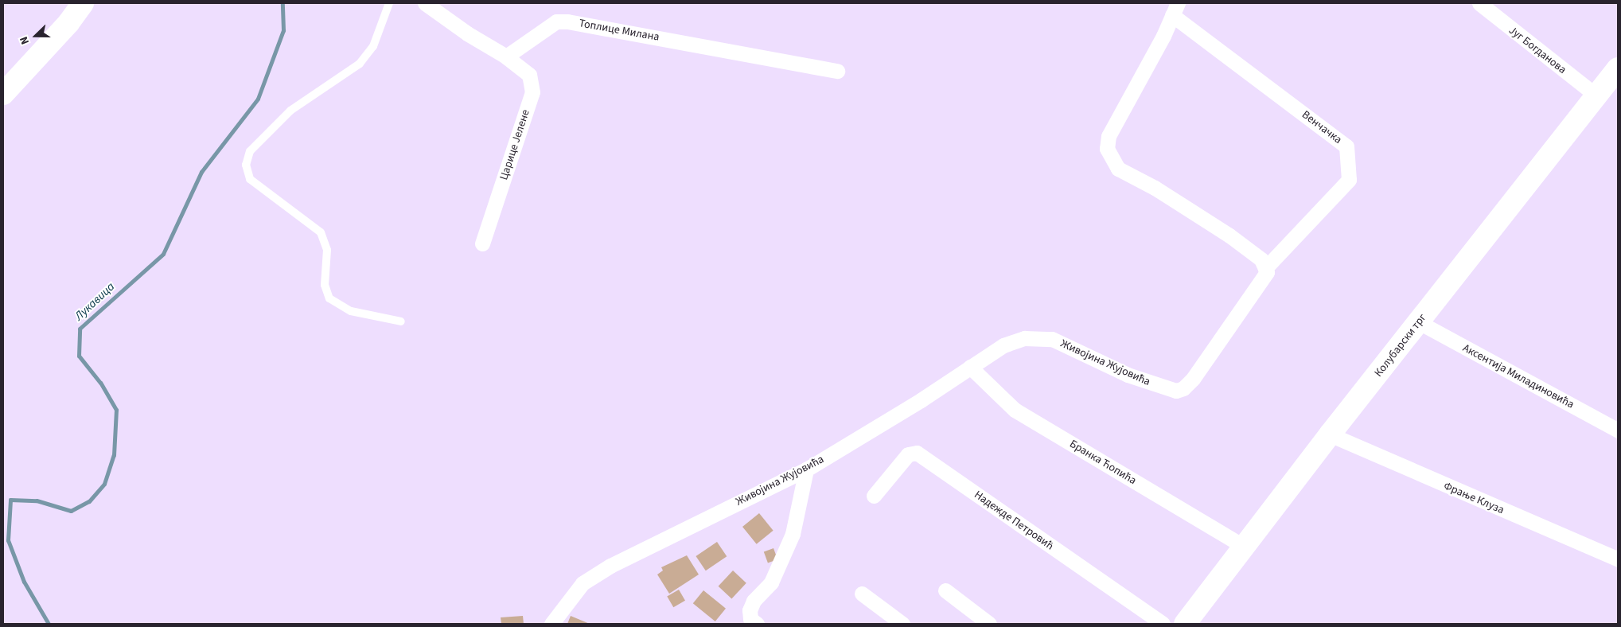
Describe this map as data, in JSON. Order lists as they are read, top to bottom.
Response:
{
  "streets": {
    "street": [
      "Топлице Милана",
      "Југ Богданова",
      "Венчачка",
      "Царице Јелене",
      "Колубарски трг",
      "Живојина Жујовића",
      "Аксентија Миладиновића",
      "Бранка Ћопића",
      "Фрање Клуза",
      "Надежде Петровић"
    ]
  },
  "crossings": [
    ["Топлице Милана", "Царице Јелене"],
    ["Југ Богданова", "Колубарски трг"],
    ["Венчачка", "Живојина Жујовића"],
    ["Колубарски трг", "Аксентија Миладиновића"],
    ["Колубарски трг", "Бранка Ћопића"],
    ["Колубарски трг", "Фрање Клуза"],
    ["Живојина Жујовића", "Бранка Ћопића"]
  ],
  "water": ["Лукавица"],
  "north": "left"
}
